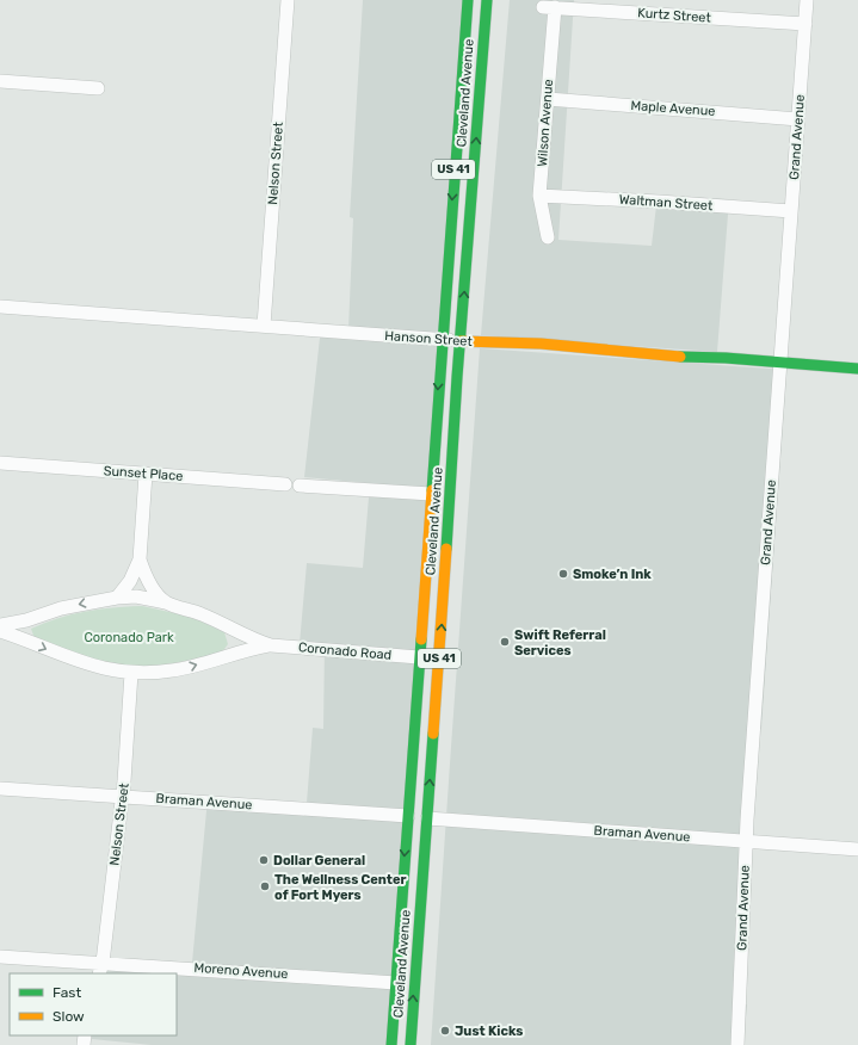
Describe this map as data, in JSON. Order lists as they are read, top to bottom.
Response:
{
  "streets": {
    "main road": ["Cleveland Avenue", "US 41", "Hanson Street"],
    "street": [
      "Kurtz Street",
      "Maple Avenue",
      "Wilson Avenue",
      "Grand Avenue",
      "Nelson Street",
      "Waltman Street",
      "Sunset Place",
      "Coronado Road",
      "Braman Avenue",
      "Moreno Avenue"
    ]
  },
  "crossings": [
    ["Kurtz Street", "Wilson Avenue"],
    ["Kurtz Street", "Grand Avenue"],
    ["Cleveland Avenue", "Hanson Street"],
    ["Cleveland Avenue", "Coronado Road"],
    ["Cleveland Avenue", "Braman Avenue"],
    ["Cleveland Avenue", "Moreno Avenue"],
    ["Maple Avenue", "Wilson Avenue"],
    ["Maple Avenue", "Grand Avenue"],
    ["Wilson Avenue", "Waltman Street"],
    ["Grand Avenue", "Waltman Street"],
    ["Grand Avenue", "Hanson Street"],
    ["Grand Avenue", "Braman Avenue"],
    ["Nelson Street", "Hanson Street"],
    ["Nelson Street", "Coronado Road"],
    ["Nelson Street", "Braman Avenue"],
    ["Nelson Street", "Moreno Avenue"]
  ],
  "parks": ["Coronado Park"],
  "places": [
    "Smoke’n Ink",
    "Swift Referral Services",
    "Dollar General",
    "The Wellness Center of Fort Myers",
    "Just Kicks"
  ],
  "legend": ["Fast", "Slow"]
}
